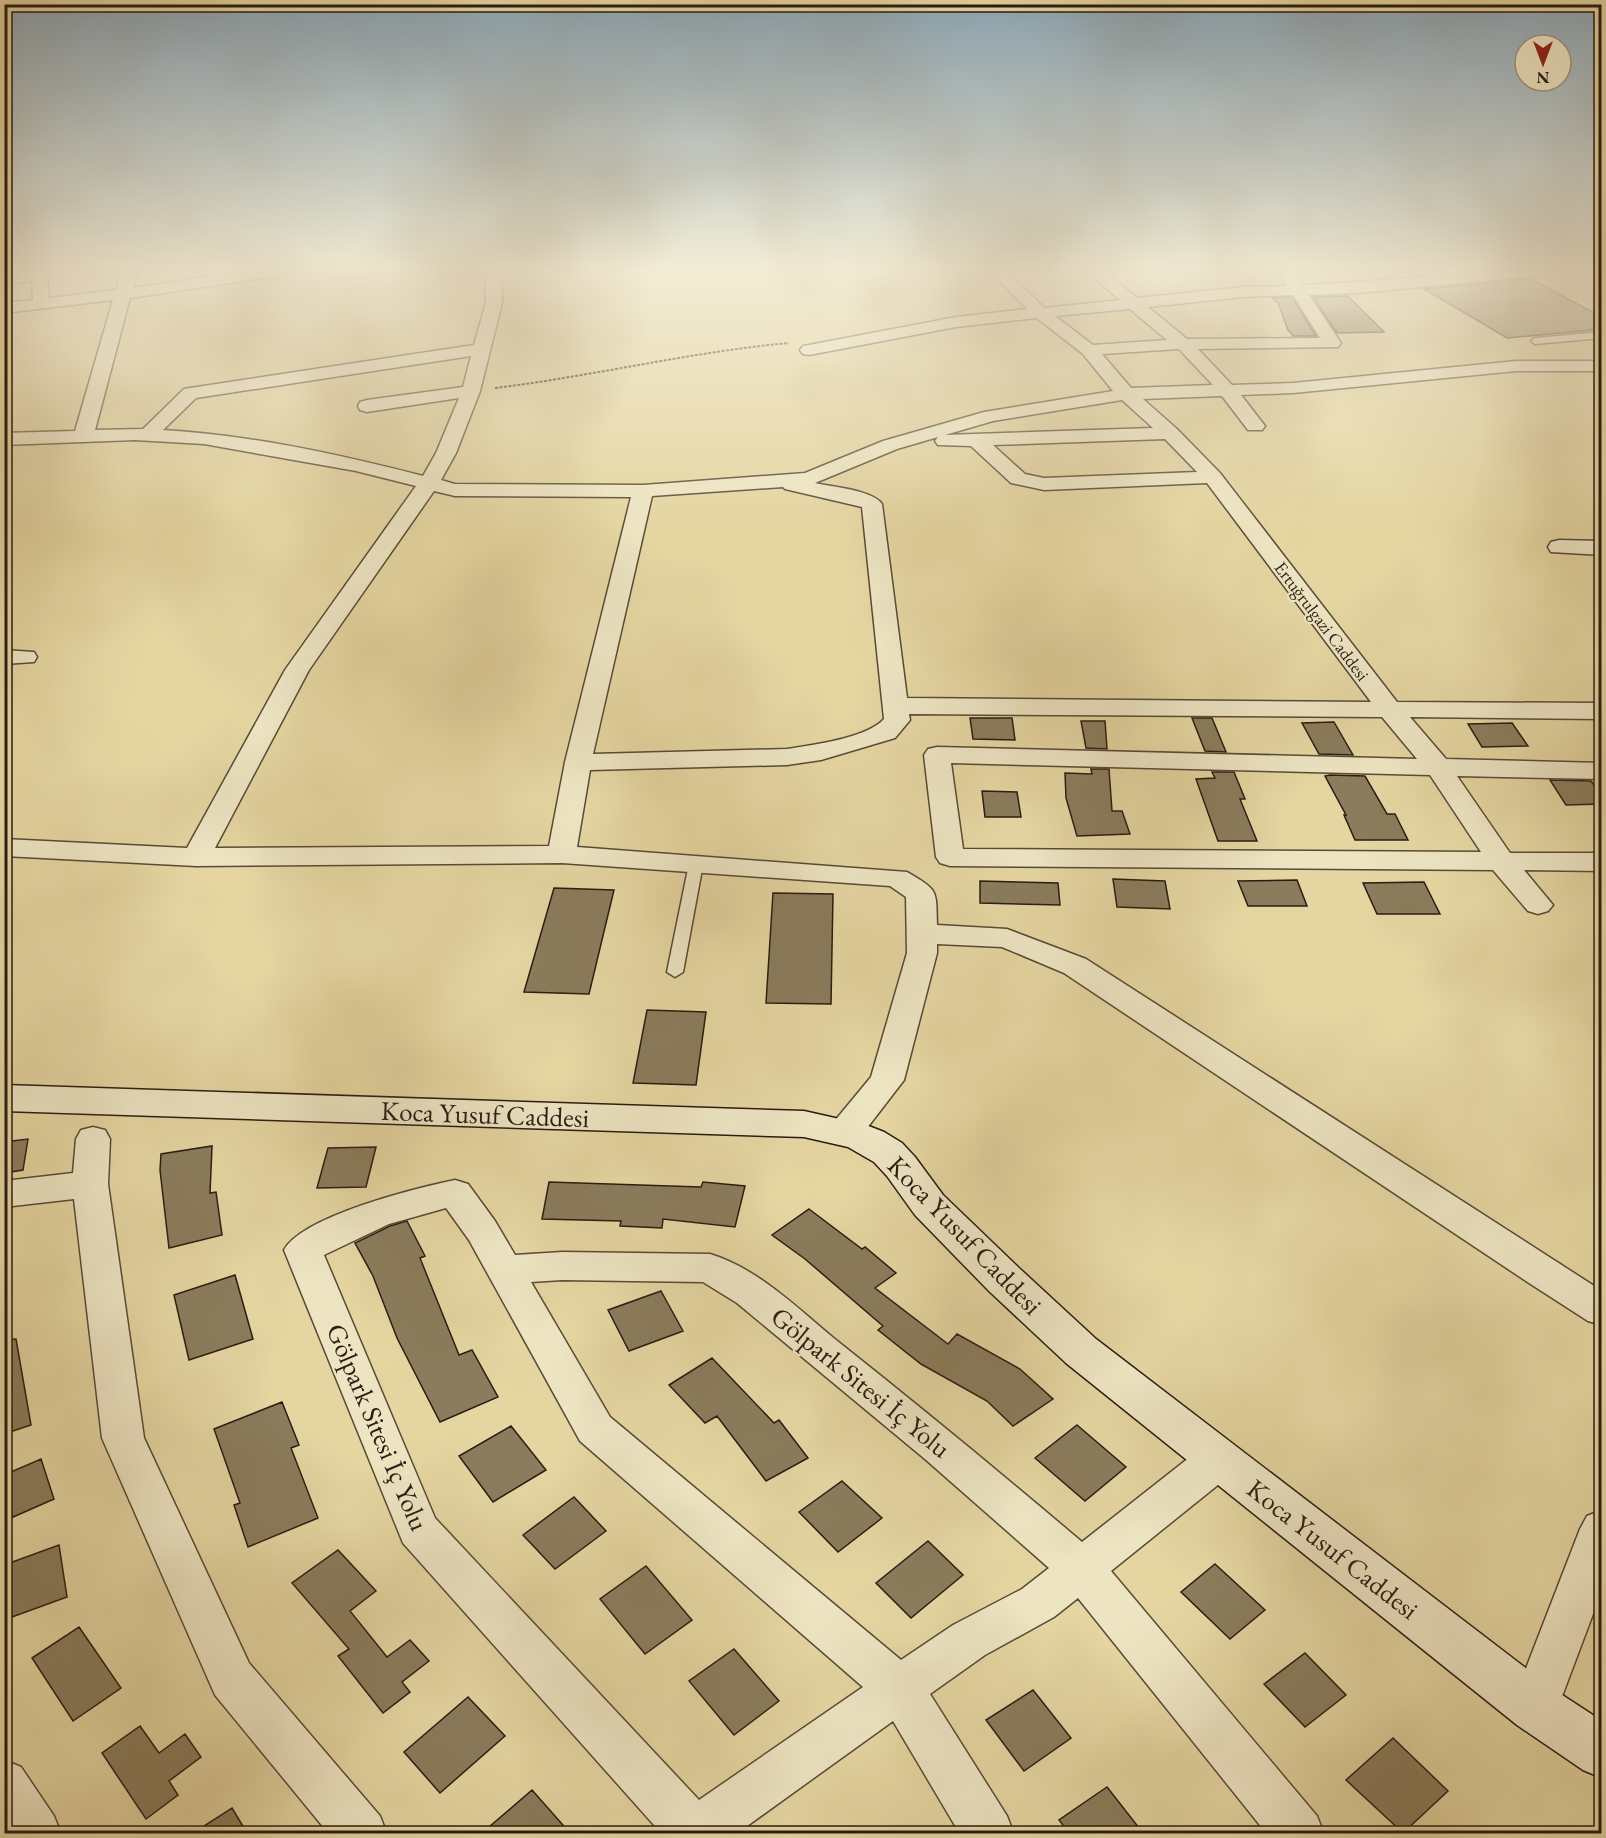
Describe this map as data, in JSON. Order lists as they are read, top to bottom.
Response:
{
  "streets": {
    "street": ["Ertuğrulgazi Caddesi", "Koca Yusuf Caddesi", "Gölpark Sitesi İç Yolu"]
  },
  "crossings": [
    ["Koca Yusuf Caddesi", "Gölpark Sitesi İç Yolu"]
  ],
  "north": "bottom"
}
